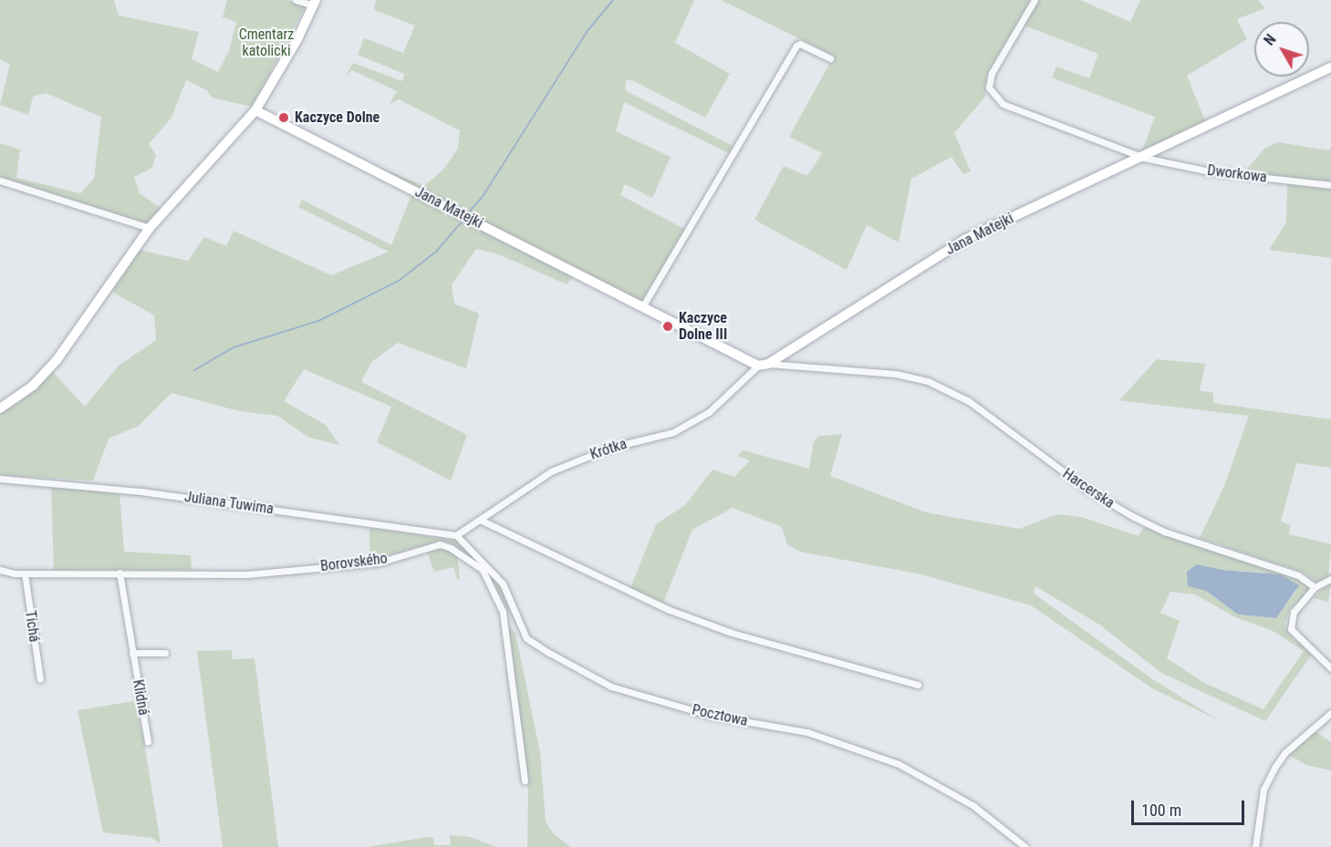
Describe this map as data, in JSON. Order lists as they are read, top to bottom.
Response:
{
  "streets": {
    "street": [
      "Dworkowa",
      "Jana Matejki",
      "Krótka",
      "Harcerska",
      "Juliana Tuwima",
      "Borovského",
      "Tichá",
      "Klidná",
      "Pocztowa"
    ]
  },
  "crossings": [
    ["Dworkowa", "Jana Matejki"],
    ["Jana Matejki", "Krótka"],
    ["Jana Matejki", "Harcerska"],
    ["Krótka", "Harcerska"],
    ["Krótka", "Juliana Tuwima"],
    ["Krótka", "Pocztowa"],
    ["Juliana Tuwima", "Pocztowa"],
    ["Borovského", "Tichá"],
    ["Borovského", "Klidná"]
  ],
  "parks": ["Cmentarz katolicki"],
  "places": ["Kaczyce Dolne", "Kaczyce Dolne III"],
  "scale_bar": "100 m",
  "north": "top left"
}
